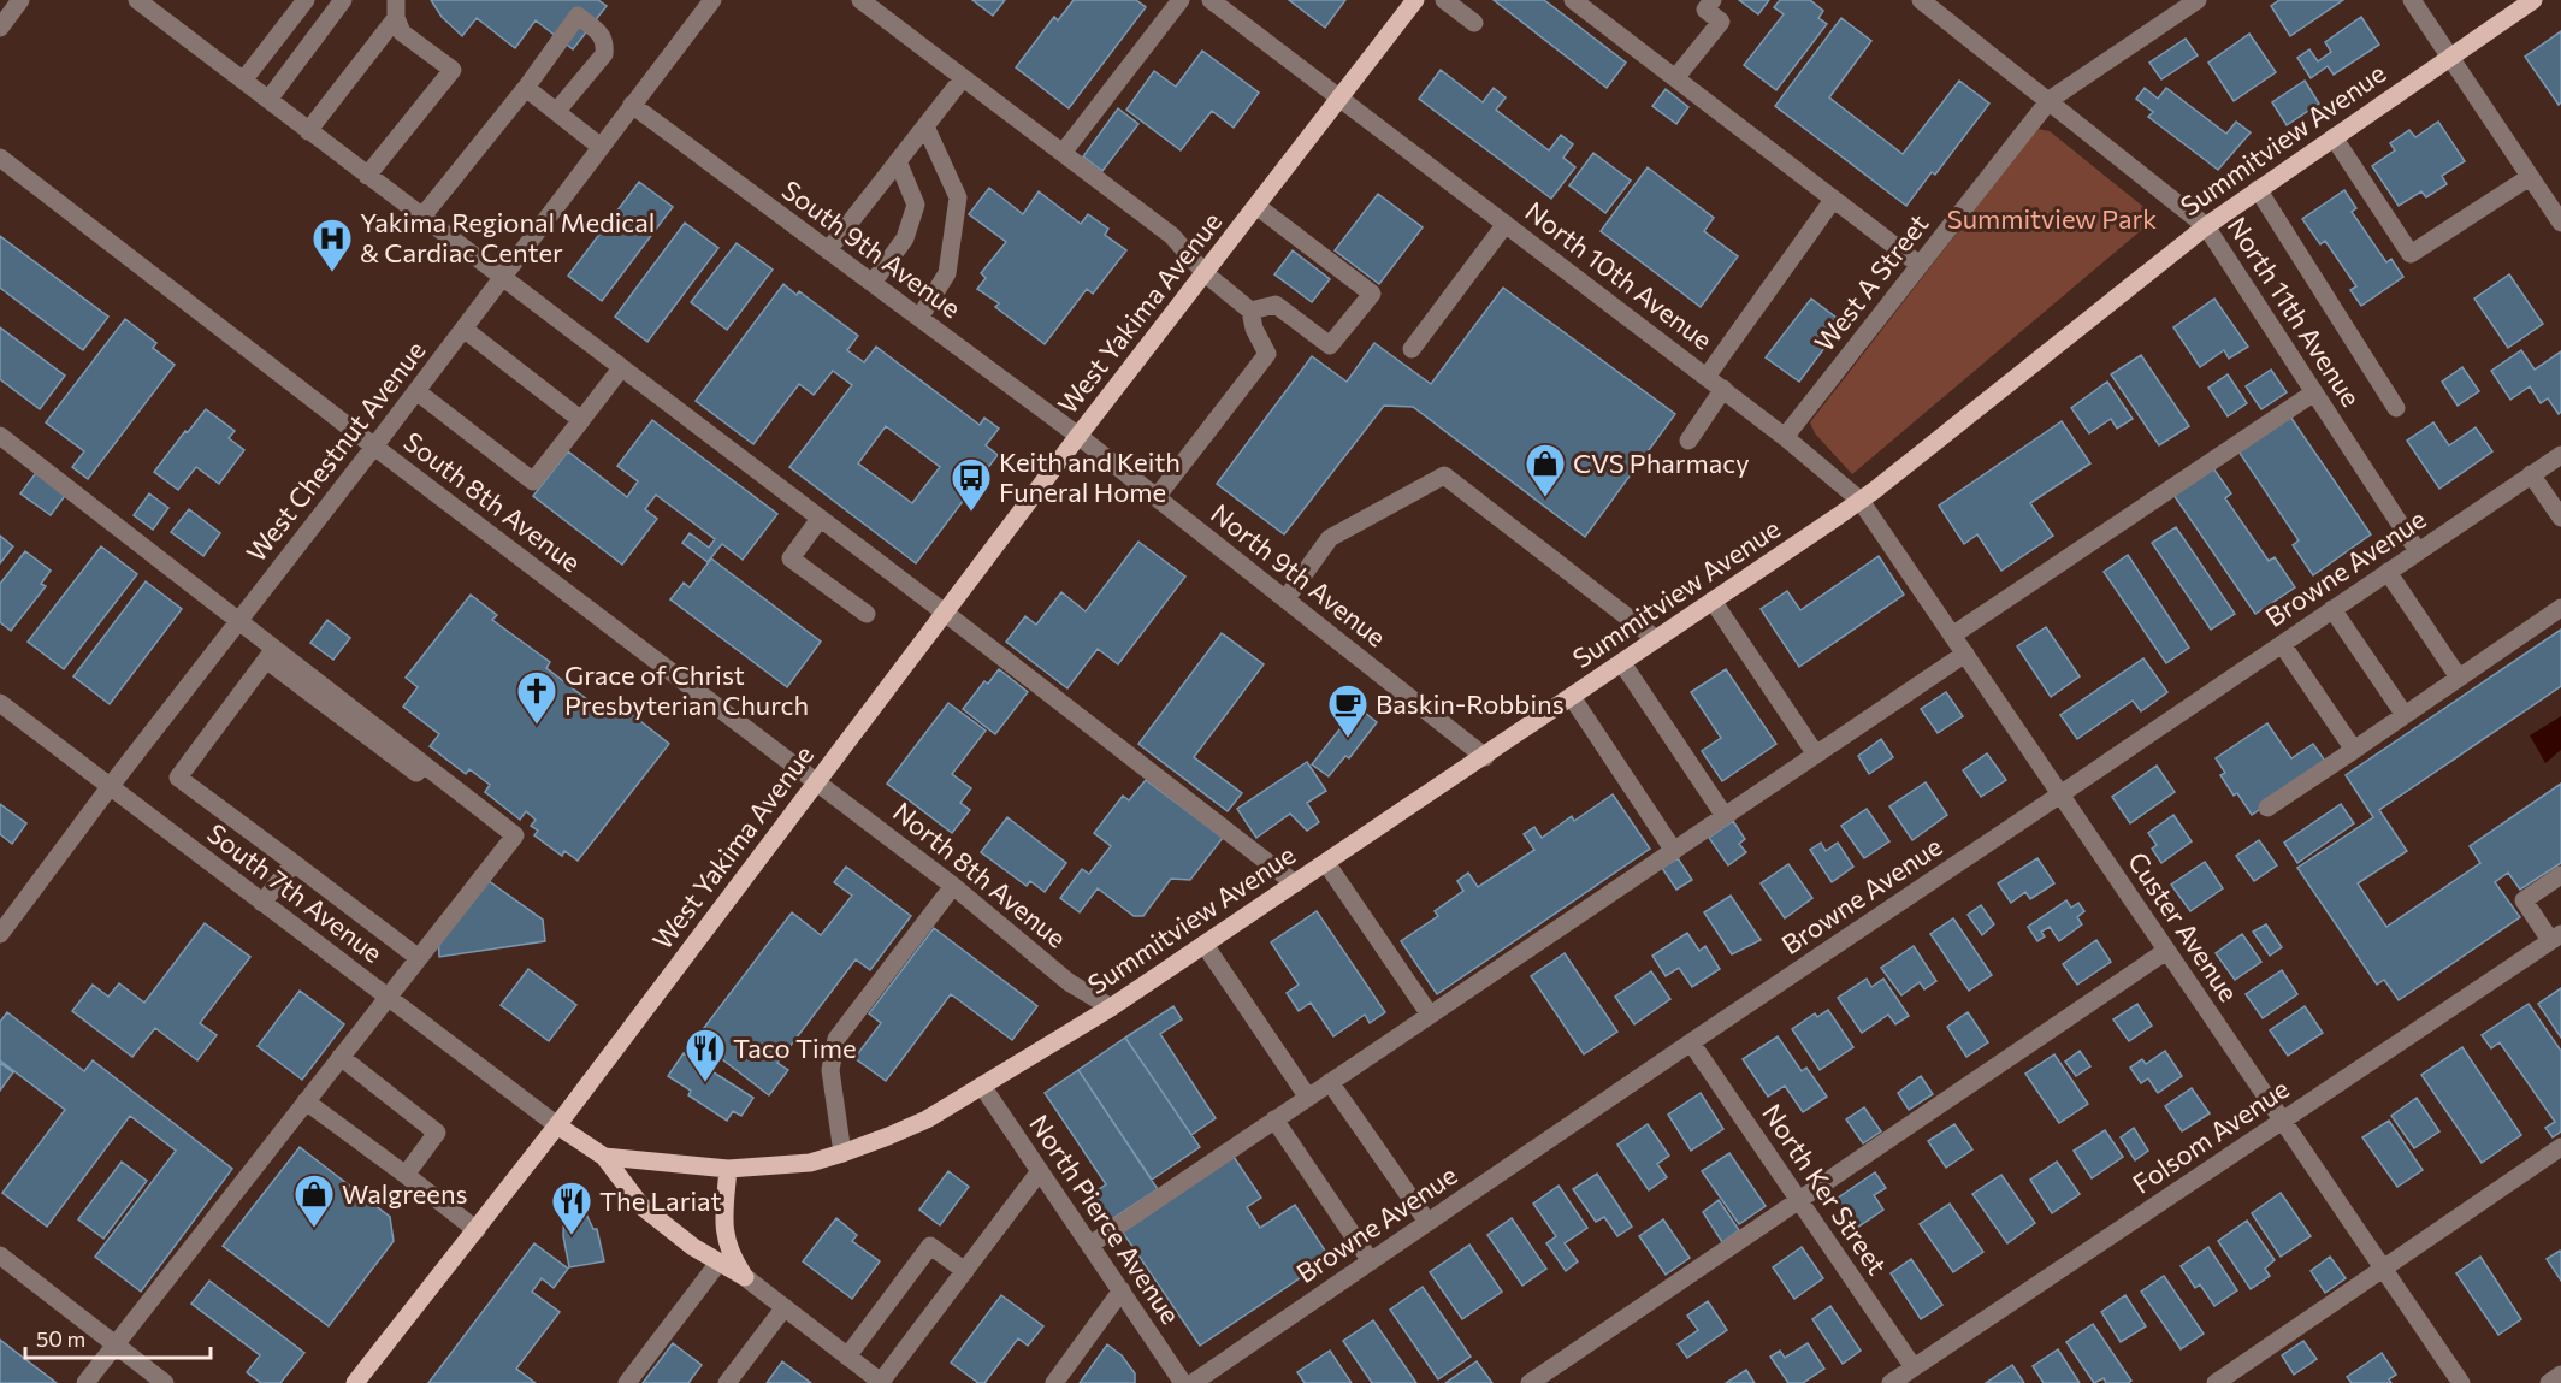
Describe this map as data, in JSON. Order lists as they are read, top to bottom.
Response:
{
  "streets": {
    "main road": ["Summitview Avenue", "West Yakima Avenue"],
    "street": [
      "South 9th Avenue",
      "North 10th Avenue",
      "West A Street",
      "North 11th Avenue",
      "West Chestnut Avenue",
      "South 8th Avenue",
      "Browne Avenue",
      "North 9th Avenue",
      "North 8th Avenue",
      "South 7th Avenue",
      "Custer Avenue",
      "Folsom Avenue",
      "North Ker Street",
      "North Pierce Avenue"
    ]
  },
  "crossings": [
    ["Summitview Avenue", "North 10th Avenue"],
    ["Summitview Avenue", "North 11th Avenue"],
    ["Summitview Avenue", "West Yakima Avenue"],
    ["Summitview Avenue", "North 9th Avenue"],
    ["Summitview Avenue", "North 8th Avenue"],
    ["Summitview Avenue", "South 7th Avenue"],
    ["Summitview Avenue", "Custer Avenue"],
    ["Summitview Avenue", "North Pierce Avenue"],
    ["South 9th Avenue", "West Yakima Avenue"],
    ["South 9th Avenue", "West Chestnut Avenue"],
    ["South 9th Avenue", "North 9th Avenue"],
    ["North 10th Avenue", "West A Street"],
    ["North 10th Avenue", "West Yakima Avenue"],
    ["North 10th Avenue", "Custer Avenue"],
    ["West A Street", "North 11th Avenue"],
    ["North 11th Avenue", "Browne Avenue"],
    ["West Yakima Avenue", "South 8th Avenue"],
    ["West Yakima Avenue", "North 9th Avenue"],
    ["West Yakima Avenue", "North 8th Avenue"],
    ["West Yakima Avenue", "South 7th Avenue"],
    ["West Chestnut Avenue", "South 8th Avenue"],
    ["West Chestnut Avenue", "South 7th Avenue"],
    ["South 8th Avenue", "North 8th Avenue"],
    ["Browne Avenue", "Custer Avenue"],
    ["Browne Avenue", "North Ker Street"],
    ["Custer Avenue", "Folsom Avenue"],
    ["Folsom Avenue", "North Ker Street"]
  ],
  "parks": ["Summitview Park"],
  "places": {
    "hospital": ["Yakima Regional Medical & Cardiac Center"],
    "shop": ["CVS Pharmacy", "Walgreens"],
    "bus stop": ["Keith and Keith Funeral Home"],
    "church": ["Grace of Christ Presbyterian Church"],
    "cafe": ["Baskin-Robbins"],
    "restaurant": ["Taco Time", "The Lariat"]
  },
  "scale_bar": "50 m"
}
